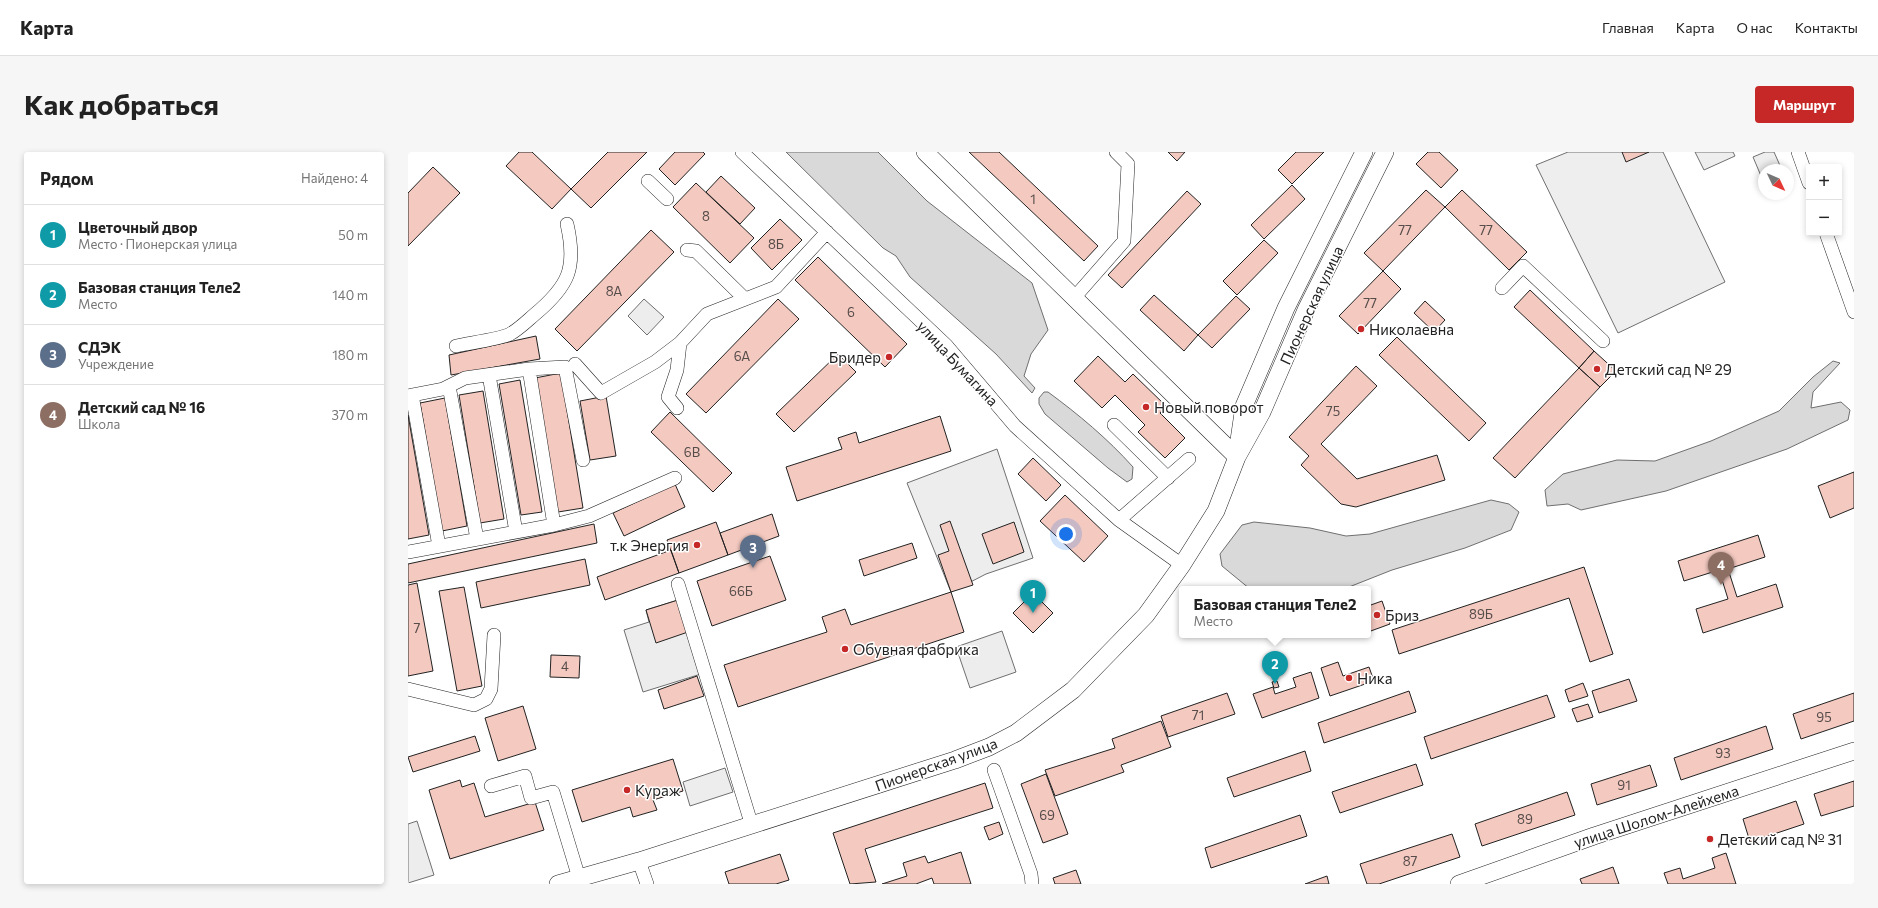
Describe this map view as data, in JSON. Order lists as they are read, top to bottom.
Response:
{
  "streets": {
    "main road": ["Пионерская улица", "улица Шолом-Алейхема"],
    "street": ["улица Бумагина"]
  },
  "crossings": [
    ["Пионерская улица", "улица Бумагина"]
  ],
  "places": [
    "Николаевна",
    "Бридер",
    "Детский сад № 29",
    "Новый поворот",
    "т.к Энергия",
    "Бриз",
    "Обувная фабрика",
    "Ника",
    "Кураж",
    "Детский сад № 31"
  ],
  "house_numbers": [
    "1",
    "8",
    "77",
    "77",
    "8Б",
    "8А",
    "77",
    "6",
    "6А",
    "75",
    "6В",
    "66Б",
    "89Б",
    "7",
    "4",
    "71",
    "95",
    "93",
    "91",
    "69",
    "89",
    "87"
  ],
  "north": "bottom right",
  "page": {
    "header": "Карта",
    "nav": [
      "Главная",
      "Карта",
      "О нас",
      "Контакты"
    ],
    "buttons": "Маршрут",
    "title": "Как добраться",
    "heading": ["Рядом", "Найдено: 4"],
    "map_buttons": ["+", "−"],
    "list": [
      {
        "mark": "1",
        "name": "Цветочный двор",
        "note": "Место · Пионерская улица",
        "value": "50 m"
      },
      {
        "mark": "2",
        "name": "Базовая станция Теле2",
        "note": "Место",
        "value": "140 m"
      },
      {
        "mark": "3",
        "name": "СДЭК",
        "note": "Учреждение",
        "value": "180 m"
      },
      {
        "mark": "4",
        "name": "Детский сад № 16",
        "note": "Школа",
        "value": "370 m"
      }
    ],
    "pins": [
      "3",
      "4",
      "1",
      "2"
    ],
    "popup": ["Базовая станция Теле2", "Место"]
  }
}
